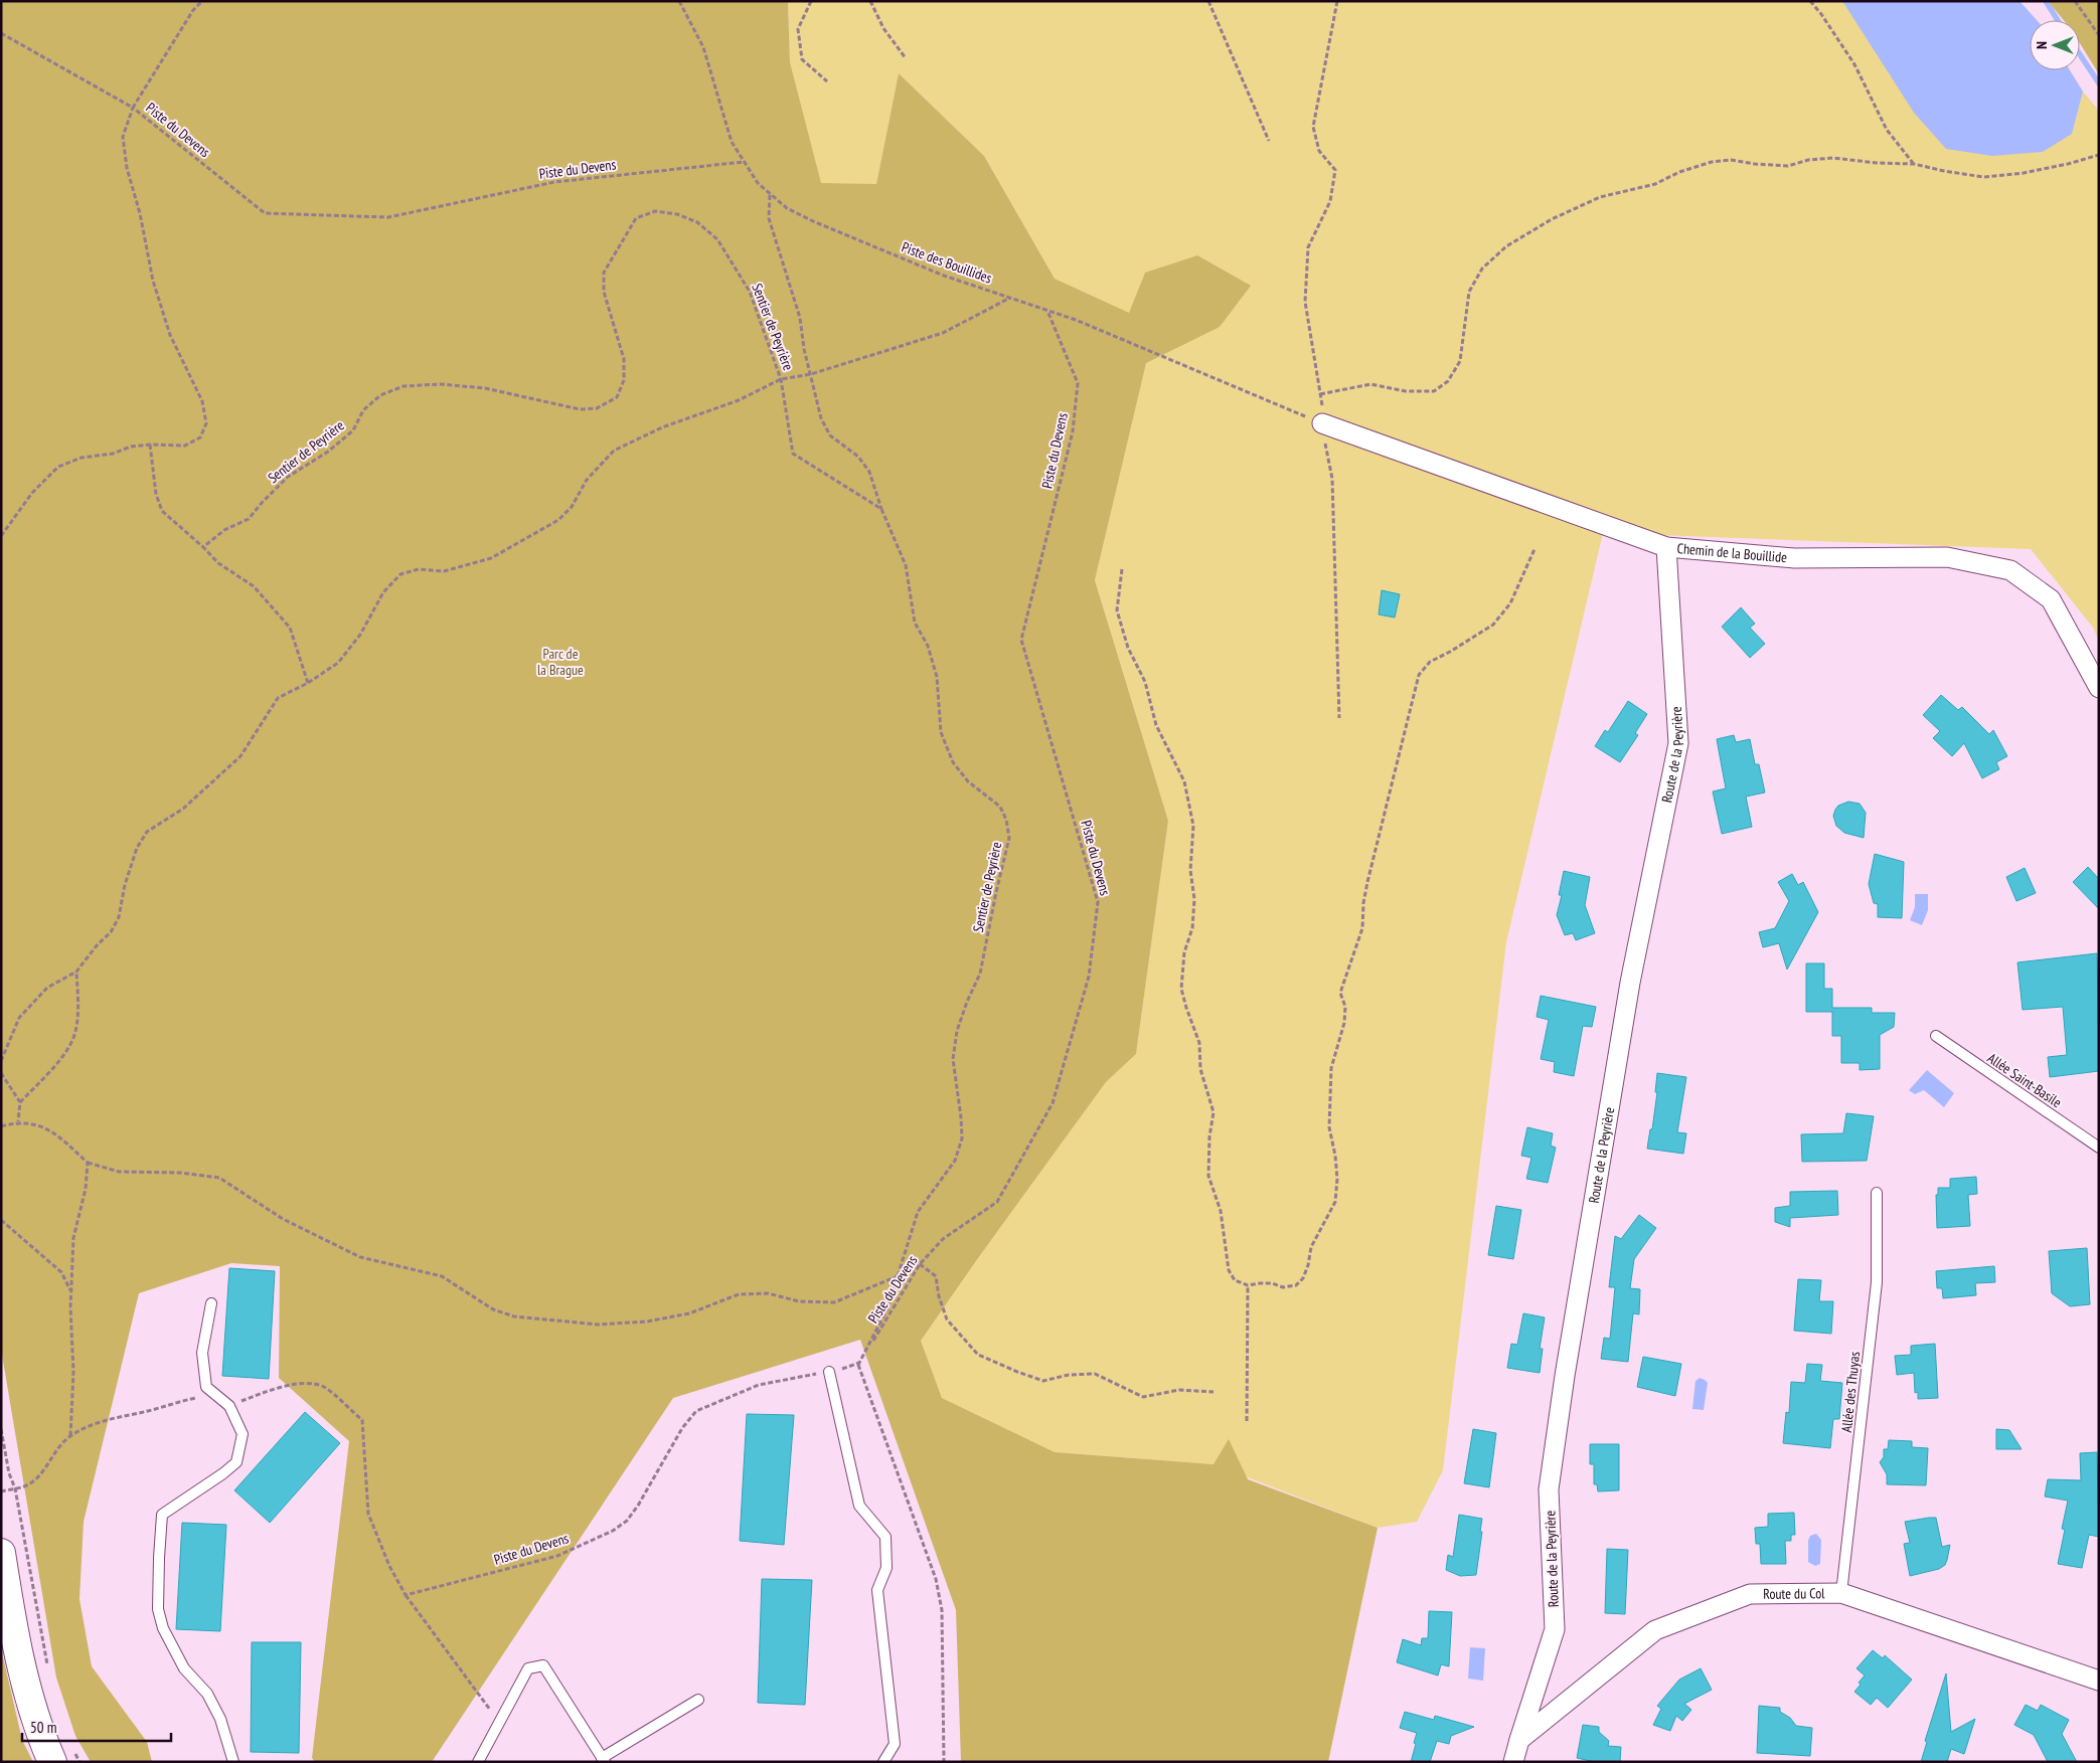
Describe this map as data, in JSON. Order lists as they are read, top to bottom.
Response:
{
  "streets": {
    "street": ["Chemin de la Bouillide", "Route de la Peyrière", "Route du Col"],
    "lane": ["Allée Saint-Basile", "Allée des Thuyas"],
    "path": ["Piste du Devens", "Piste des Bouillides", "Sentier de Peyrière"]
  },
  "crossings": [
    ["Piste du Devens", "Piste des Bouillides"],
    ["Piste du Devens", "Sentier de Peyrière"],
    ["Piste des Bouillides", "Chemin de la Bouillide"],
    ["Chemin de la Bouillide", "Route de la Peyrière"],
    ["Route de la Peyrière", "Route du Col"],
    ["Allée des Thuyas", "Route du Col"]
  ],
  "parks": ["Parc de la Brague"],
  "scale_bar": "50 m",
  "north": "left"
}
